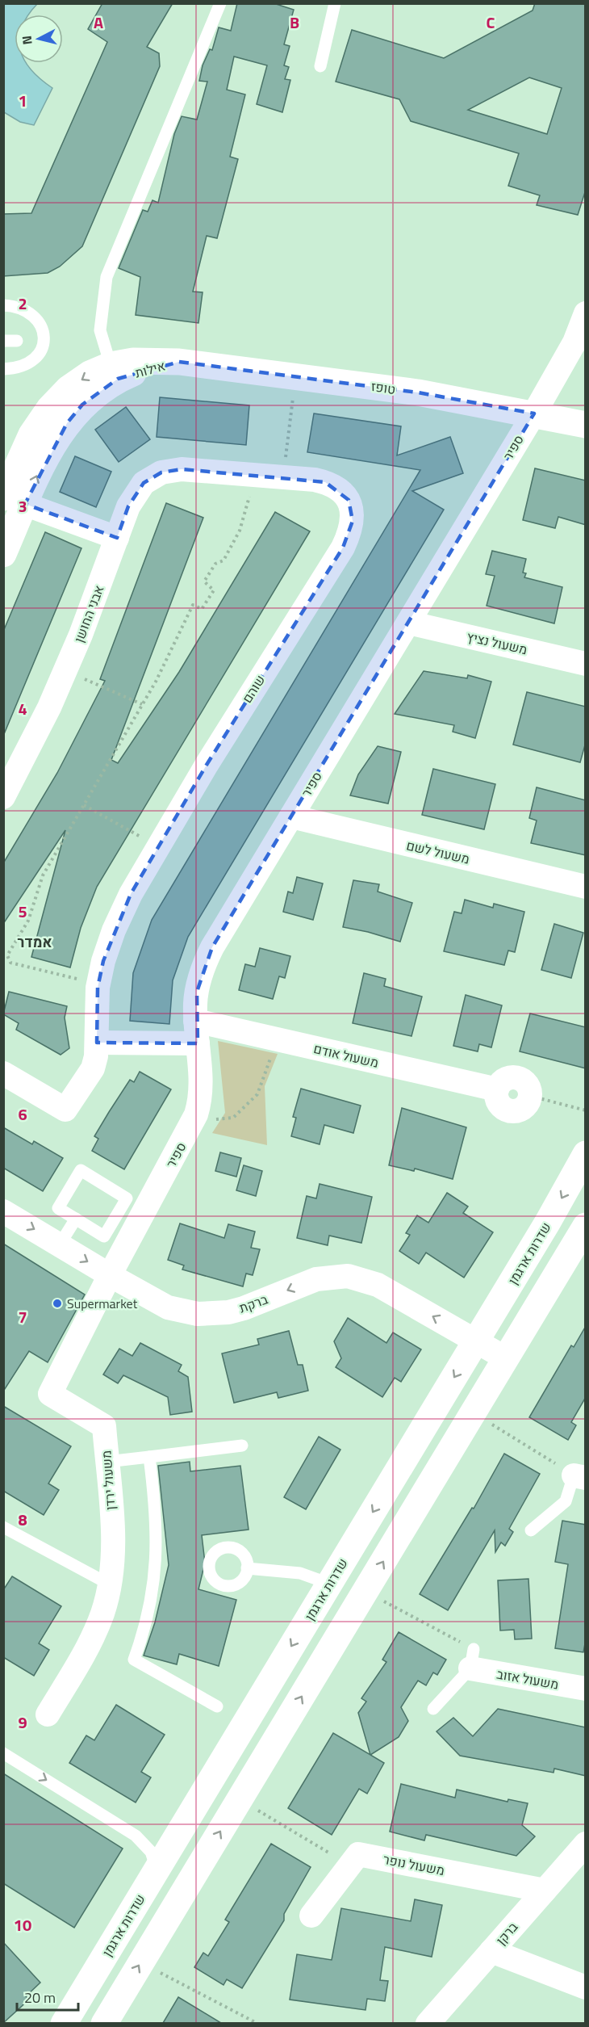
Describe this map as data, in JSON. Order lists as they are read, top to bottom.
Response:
{
  "streets": {
    "street": [
      "אילות",
      "טופז",
      "ספיר",
      "אבני החושן",
      "משעול נציץ",
      "שוהם",
      "משעול לשם",
      "משעול אודם",
      "שדרות ארגמן",
      "ברקת",
      "משעול ירדן",
      "משעול אזוב",
      "משעול נופר",
      "ברקן"
    ]
  },
  "crossings": [
    ["אילות", "טופז"],
    ["טופז", "ספיר"],
    ["ספיר", "משעול נציץ"],
    ["ספיר", "משעול לשם"],
    ["ספיר", "משעול אודם"],
    ["ספיר", "ברקת"],
    ["ספיר", "משעול ירדן"],
    ["אבני החושן", "שוהם"],
    ["שדרות ארגמן", "ברקת"],
    ["ברקת", "משעול ירדן"],
    ["משעול נופר", "ברקן"]
  ],
  "districts": ["אמדר"],
  "places": ["Supermarket"],
  "scale_bar": "20 m",
  "north": "left",
  "grid": {
    "columns": ["A", "B", "C"],
    "rows": [
      "1",
      "2",
      "3",
      "4",
      "5",
      "6",
      "7",
      "8",
      "9",
      "10"
    ]
  }
}
